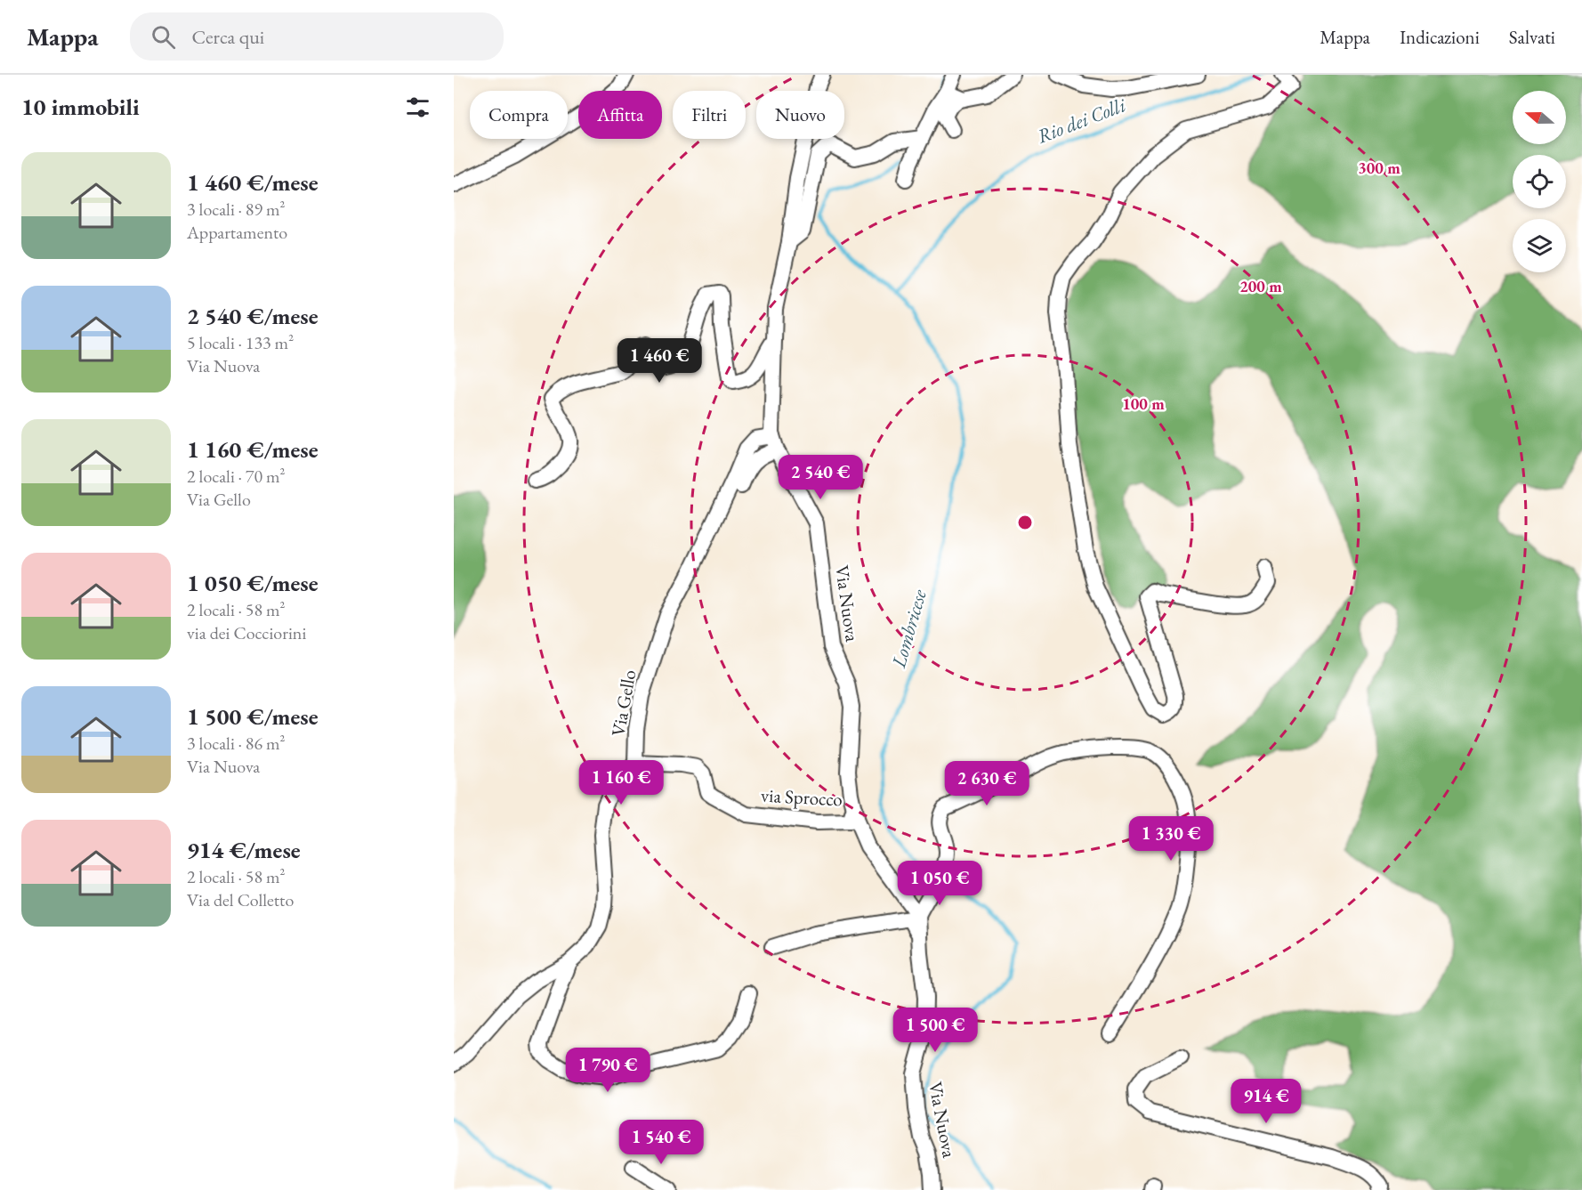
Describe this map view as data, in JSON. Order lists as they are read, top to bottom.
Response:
{
  "streets": {
    "street": ["Via Nuova", "Via Gello", "via Sprocco"]
  },
  "crossings": [
    ["Via Nuova", "Via Gello"],
    ["Via Nuova", "via Sprocco"],
    ["Via Gello", "via Sprocco"]
  ],
  "water": ["Rio dei Colli", "Lombricese"],
  "north": "left",
  "page": {
    "header": "Mappa",
    "search": "Cerca qui",
    "nav": ["Mappa", "Indicazioni", "Salvati"],
    "heading": "10 immobili",
    "chip": [
      "Compra",
      "Affitta",
      "Filtri",
      "Nuovo"
    ],
    "list": [
      {
        "name": "1 460 €/mese",
        "note": "3 locali · 89 m² · Appartamento"
      },
      {
        "name": "2 540 €/mese",
        "note": "5 locali · 133 m² · Via Nuova"
      },
      {
        "name": "1 160 €/mese",
        "note": "2 locali · 70 m² · Via Gello"
      },
      {
        "name": "1 050 €/mese",
        "note": "2 locali · 58 m² · via dei Cocciorini"
      },
      {
        "name": "1 500 €/mese",
        "note": "3 locali · 86 m² · Via Nuova"
      },
      {
        "name": "914 €/mese",
        "note": "2 locali · 58 m² · Via del Colletto"
      }
    ],
    "price": [
      "1 460 €",
      "2 540 €",
      "1 160 €",
      "2 630 €",
      "1 330 €",
      "1 050 €",
      "1 500 €",
      "1 790 €",
      "914 €",
      "1 540 €"
    ]
  },
  "rings": ["300 m", "200 m", "100 m"]
}
